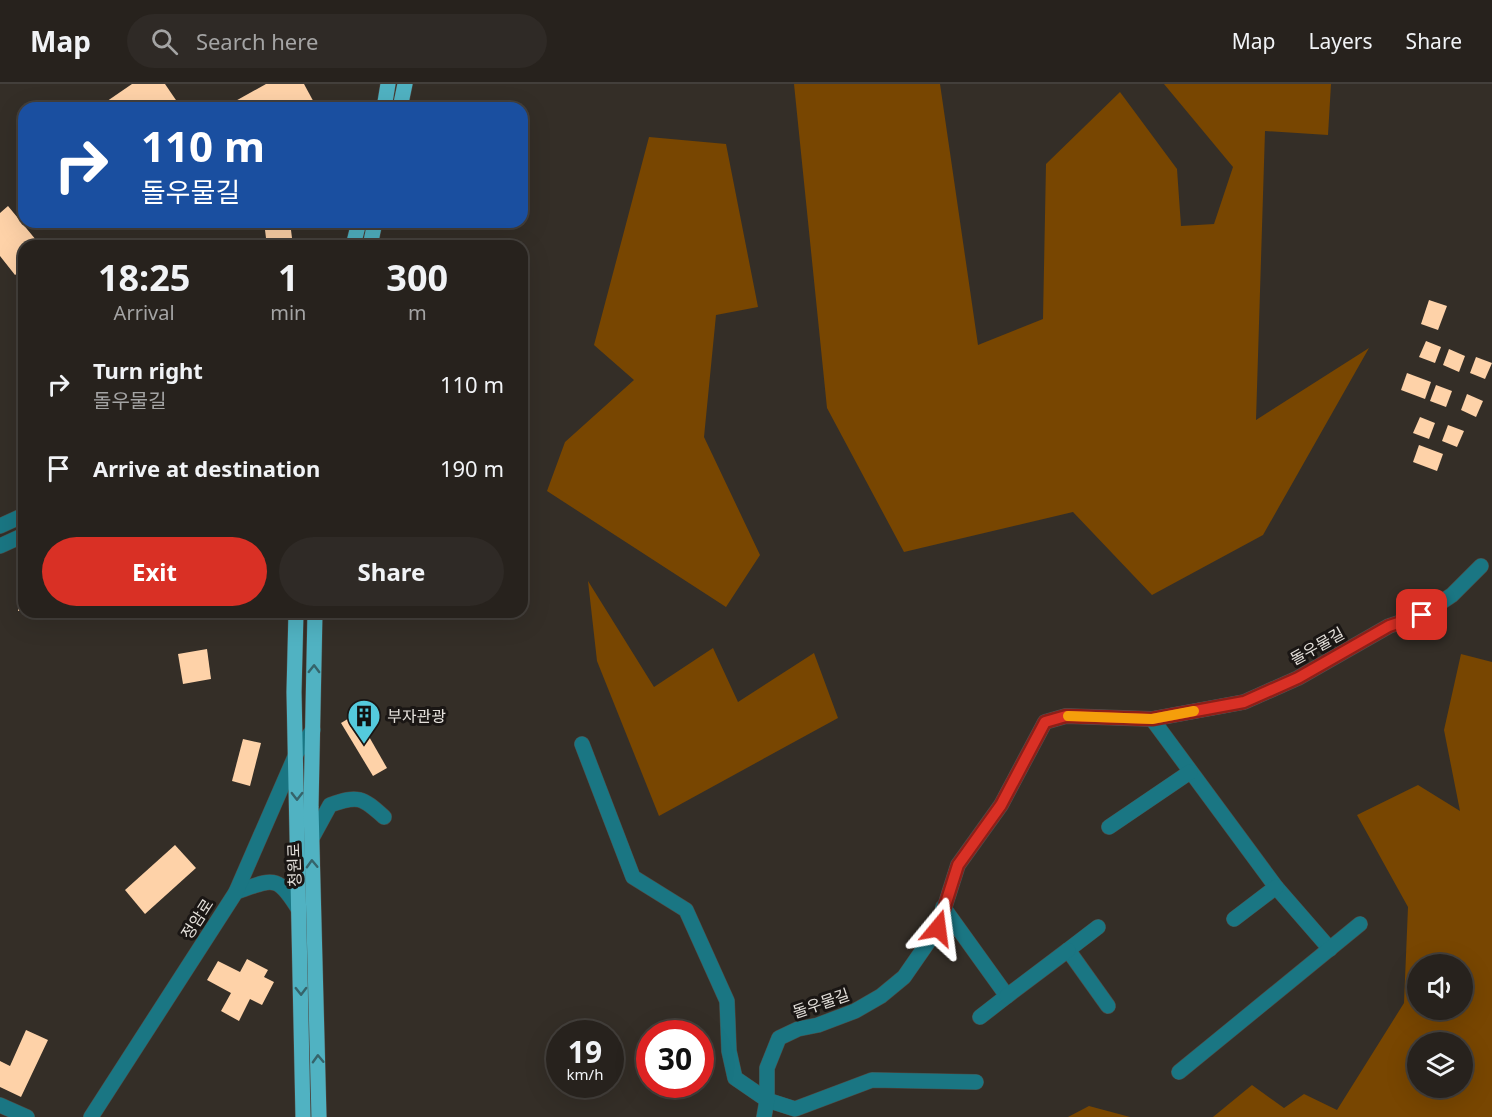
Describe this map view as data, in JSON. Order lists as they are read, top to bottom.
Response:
{
  "streets": {
    "main road": ["청원로"],
    "street": ["돌우물길", "정암로"]
  },
  "crossings": [
    ["청원로", "정암로"]
  ],
  "places": {
    "building": ["부자관광"]
  },
  "page": {
    "header": "Map",
    "search": "Search here",
    "nav": ["Map", "Layers", "Share"],
    "turn": ["110 m", "돌우물길"],
    "eta": [
      "18:25",
      "Arrival",
      "1",
      "min",
      "300",
      "m"
    ],
    "list": [
      {
        "name": "Turn right",
        "note": "돌우물길",
        "value": "110 m"
      },
      {
        "name": "Arrive at destination",
        "value": "190 m"
      }
    ],
    "buttons": ["Exit", "Share"],
    "speed": "19 km/h",
    "limit": "30"
  }
}
